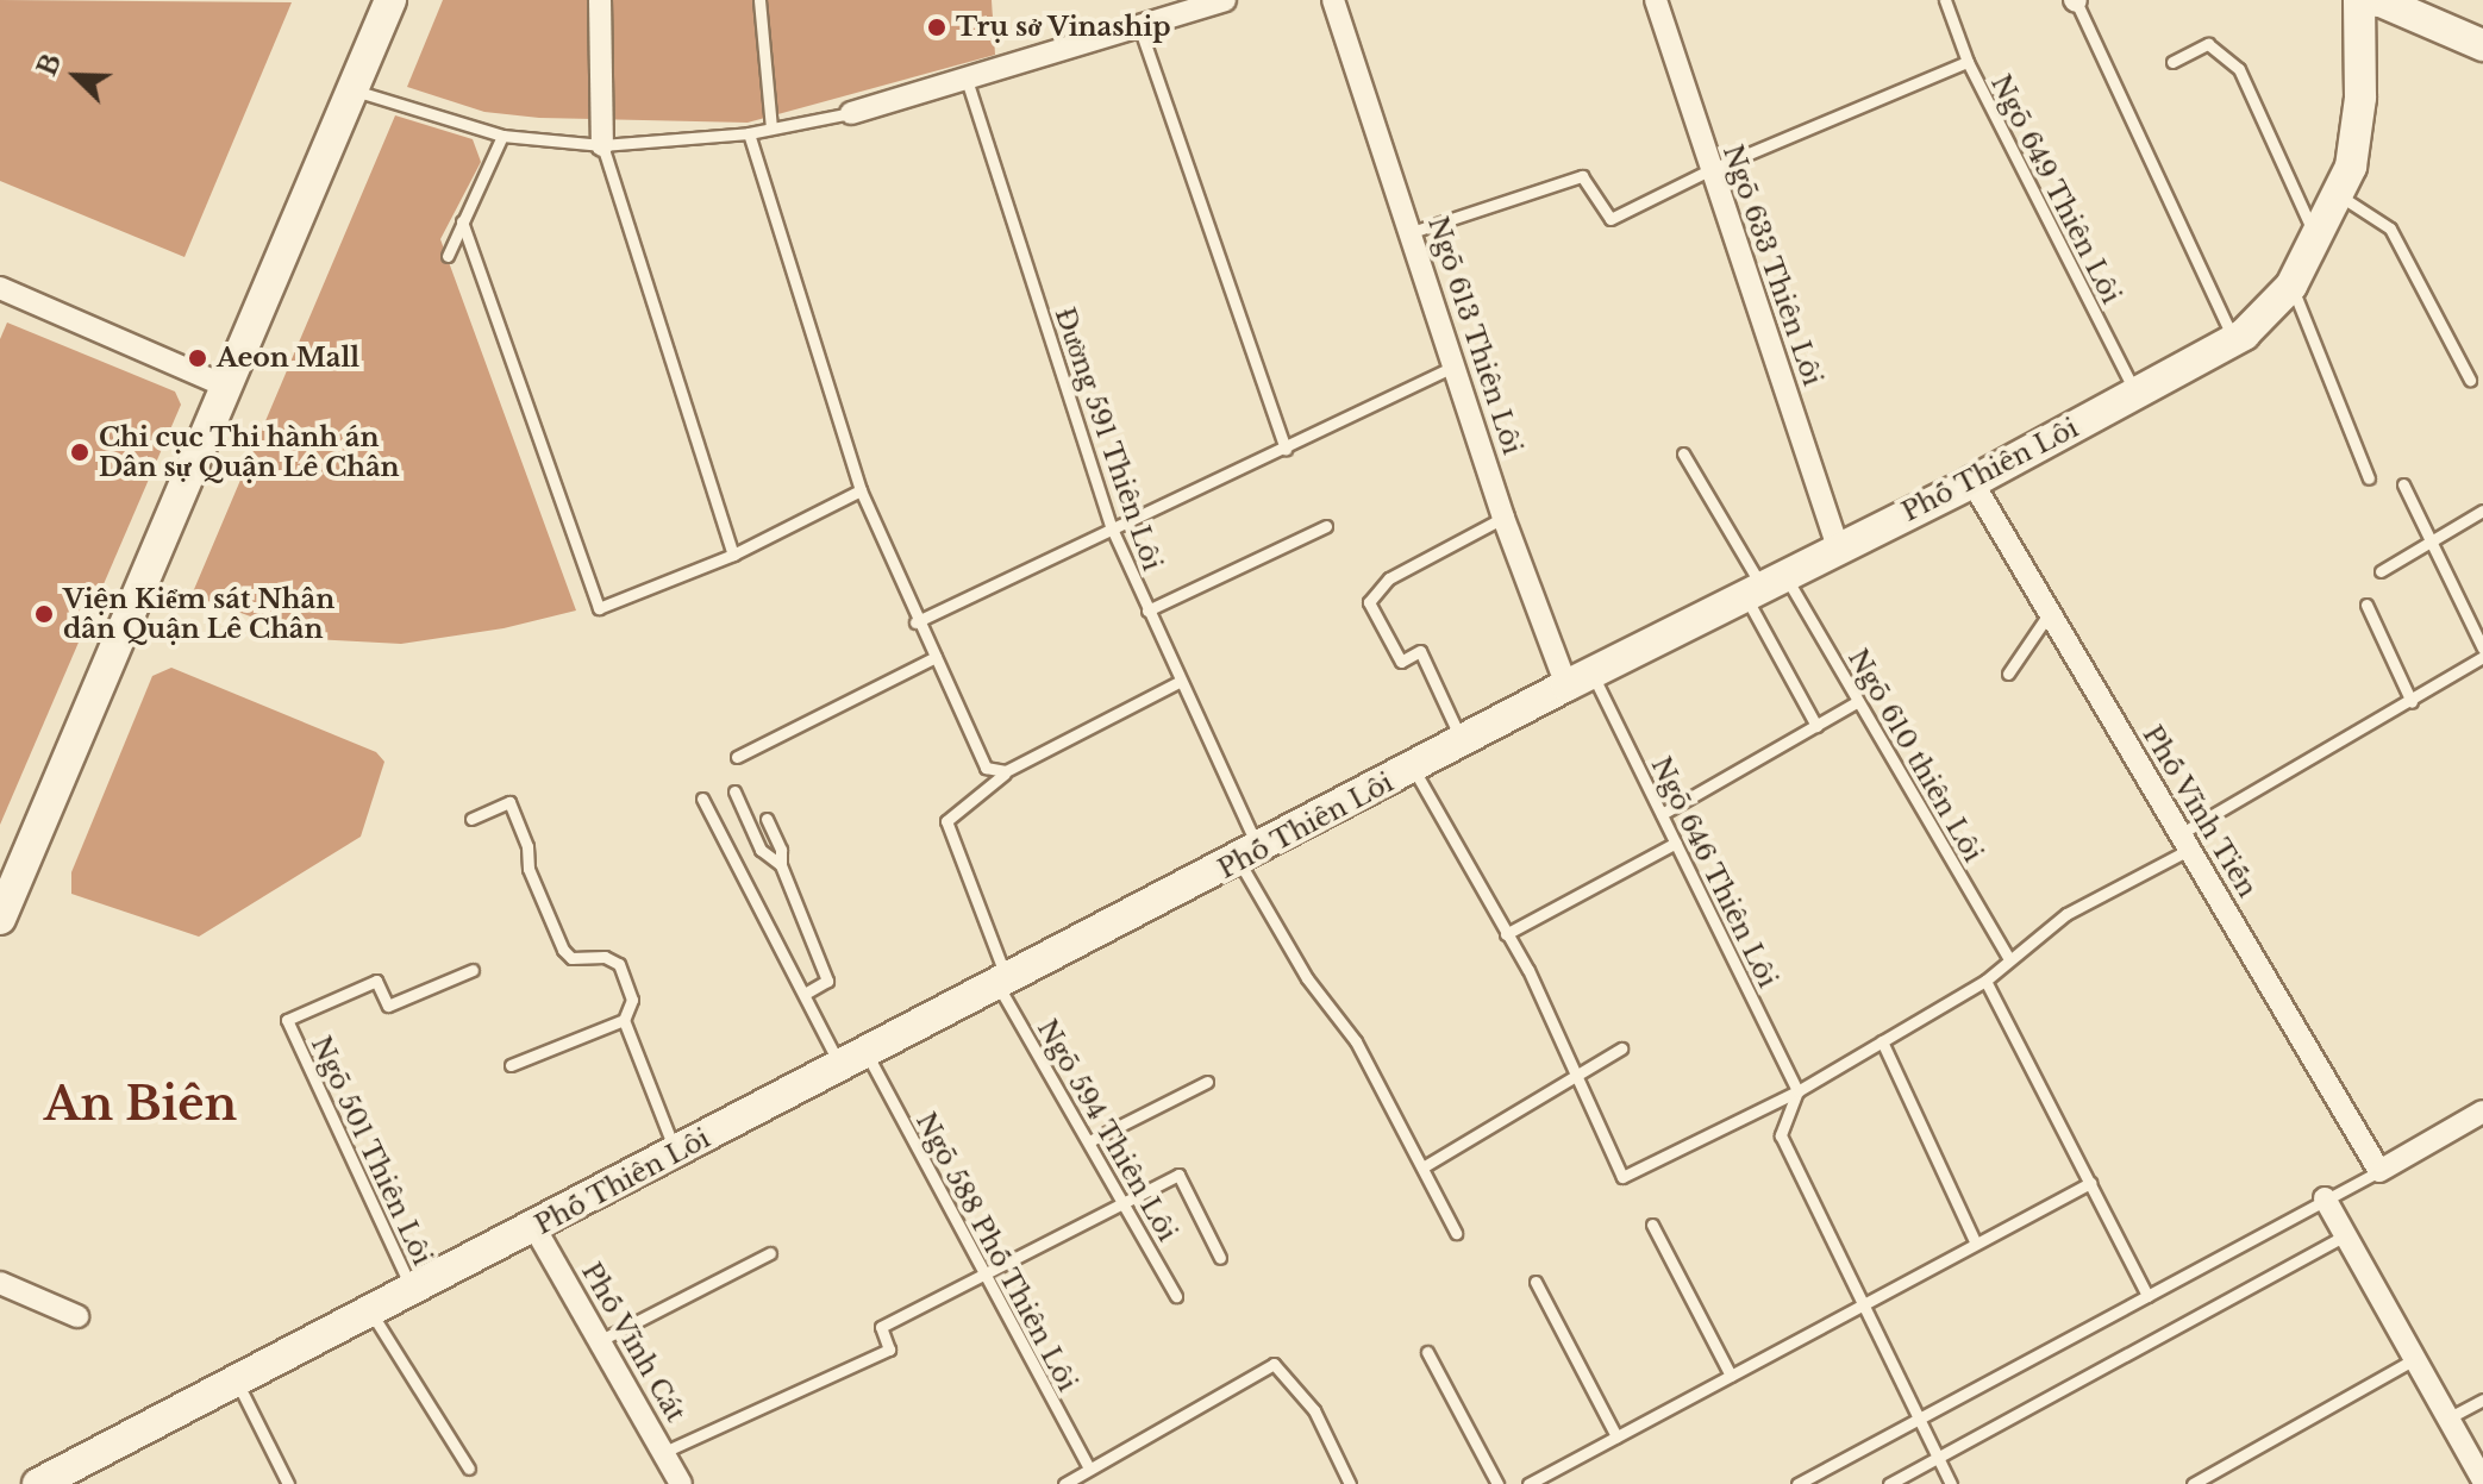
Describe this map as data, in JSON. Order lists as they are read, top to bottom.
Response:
{
  "streets": {
    "main road": ["Phố Thiên Lôi"],
    "street": [
      "Ngõ 633 Thiên Lôi",
      "Ngõ 613 Thiên Lôi",
      "Phố Vĩnh Tiến",
      "Phố Vĩnh Cát"
    ],
    "lane": [
      "Ngõ 649 Thiên Lôi",
      "Đường 591 Thiên Lôi",
      "Ngõ 610 thiên Lôi",
      "Ngõ 646 Thiên Lôi",
      "Ngõ 594 Thiên Lôi",
      "Ngõ 501 Thiên Lôi",
      "Ngõ 588 Phố Thiên Lôi"
    ]
  },
  "crossings": [
    ["Ngõ 649 Thiên Lôi", "Phố Thiên Lôi"],
    ["Ngõ 633 Thiên Lôi", "Phố Thiên Lôi"],
    ["Ngõ 613 Thiên Lôi", "Phố Thiên Lôi"],
    ["Ngõ 613 Thiên Lôi", "Ngõ 646 Thiên Lôi"],
    ["Đường 591 Thiên Lôi", "Phố Thiên Lôi"],
    ["Phố Thiên Lôi", "Ngõ 610 thiên Lôi"],
    ["Phố Thiên Lôi", "Phố Vĩnh Tiến"],
    ["Phố Thiên Lôi", "Ngõ 646 Thiên Lôi"],
    ["Phố Thiên Lôi", "Ngõ 594 Thiên Lôi"],
    ["Phố Thiên Lôi", "Ngõ 501 Thiên Lôi"],
    ["Phố Thiên Lôi", "Ngõ 588 Phố Thiên Lôi"],
    ["Phố Thiên Lôi", "Phố Vĩnh Cát"]
  ],
  "districts": ["An Biên"],
  "places": [
    "Trụ sở Vinaship",
    "Aeon Mall",
    "Chi cục Thi hành án Dân sự Quận Lê Chân",
    "Viện Kiểm sát Nhân dân Quận Lê Chân"
  ],
  "north": "top left"
}
